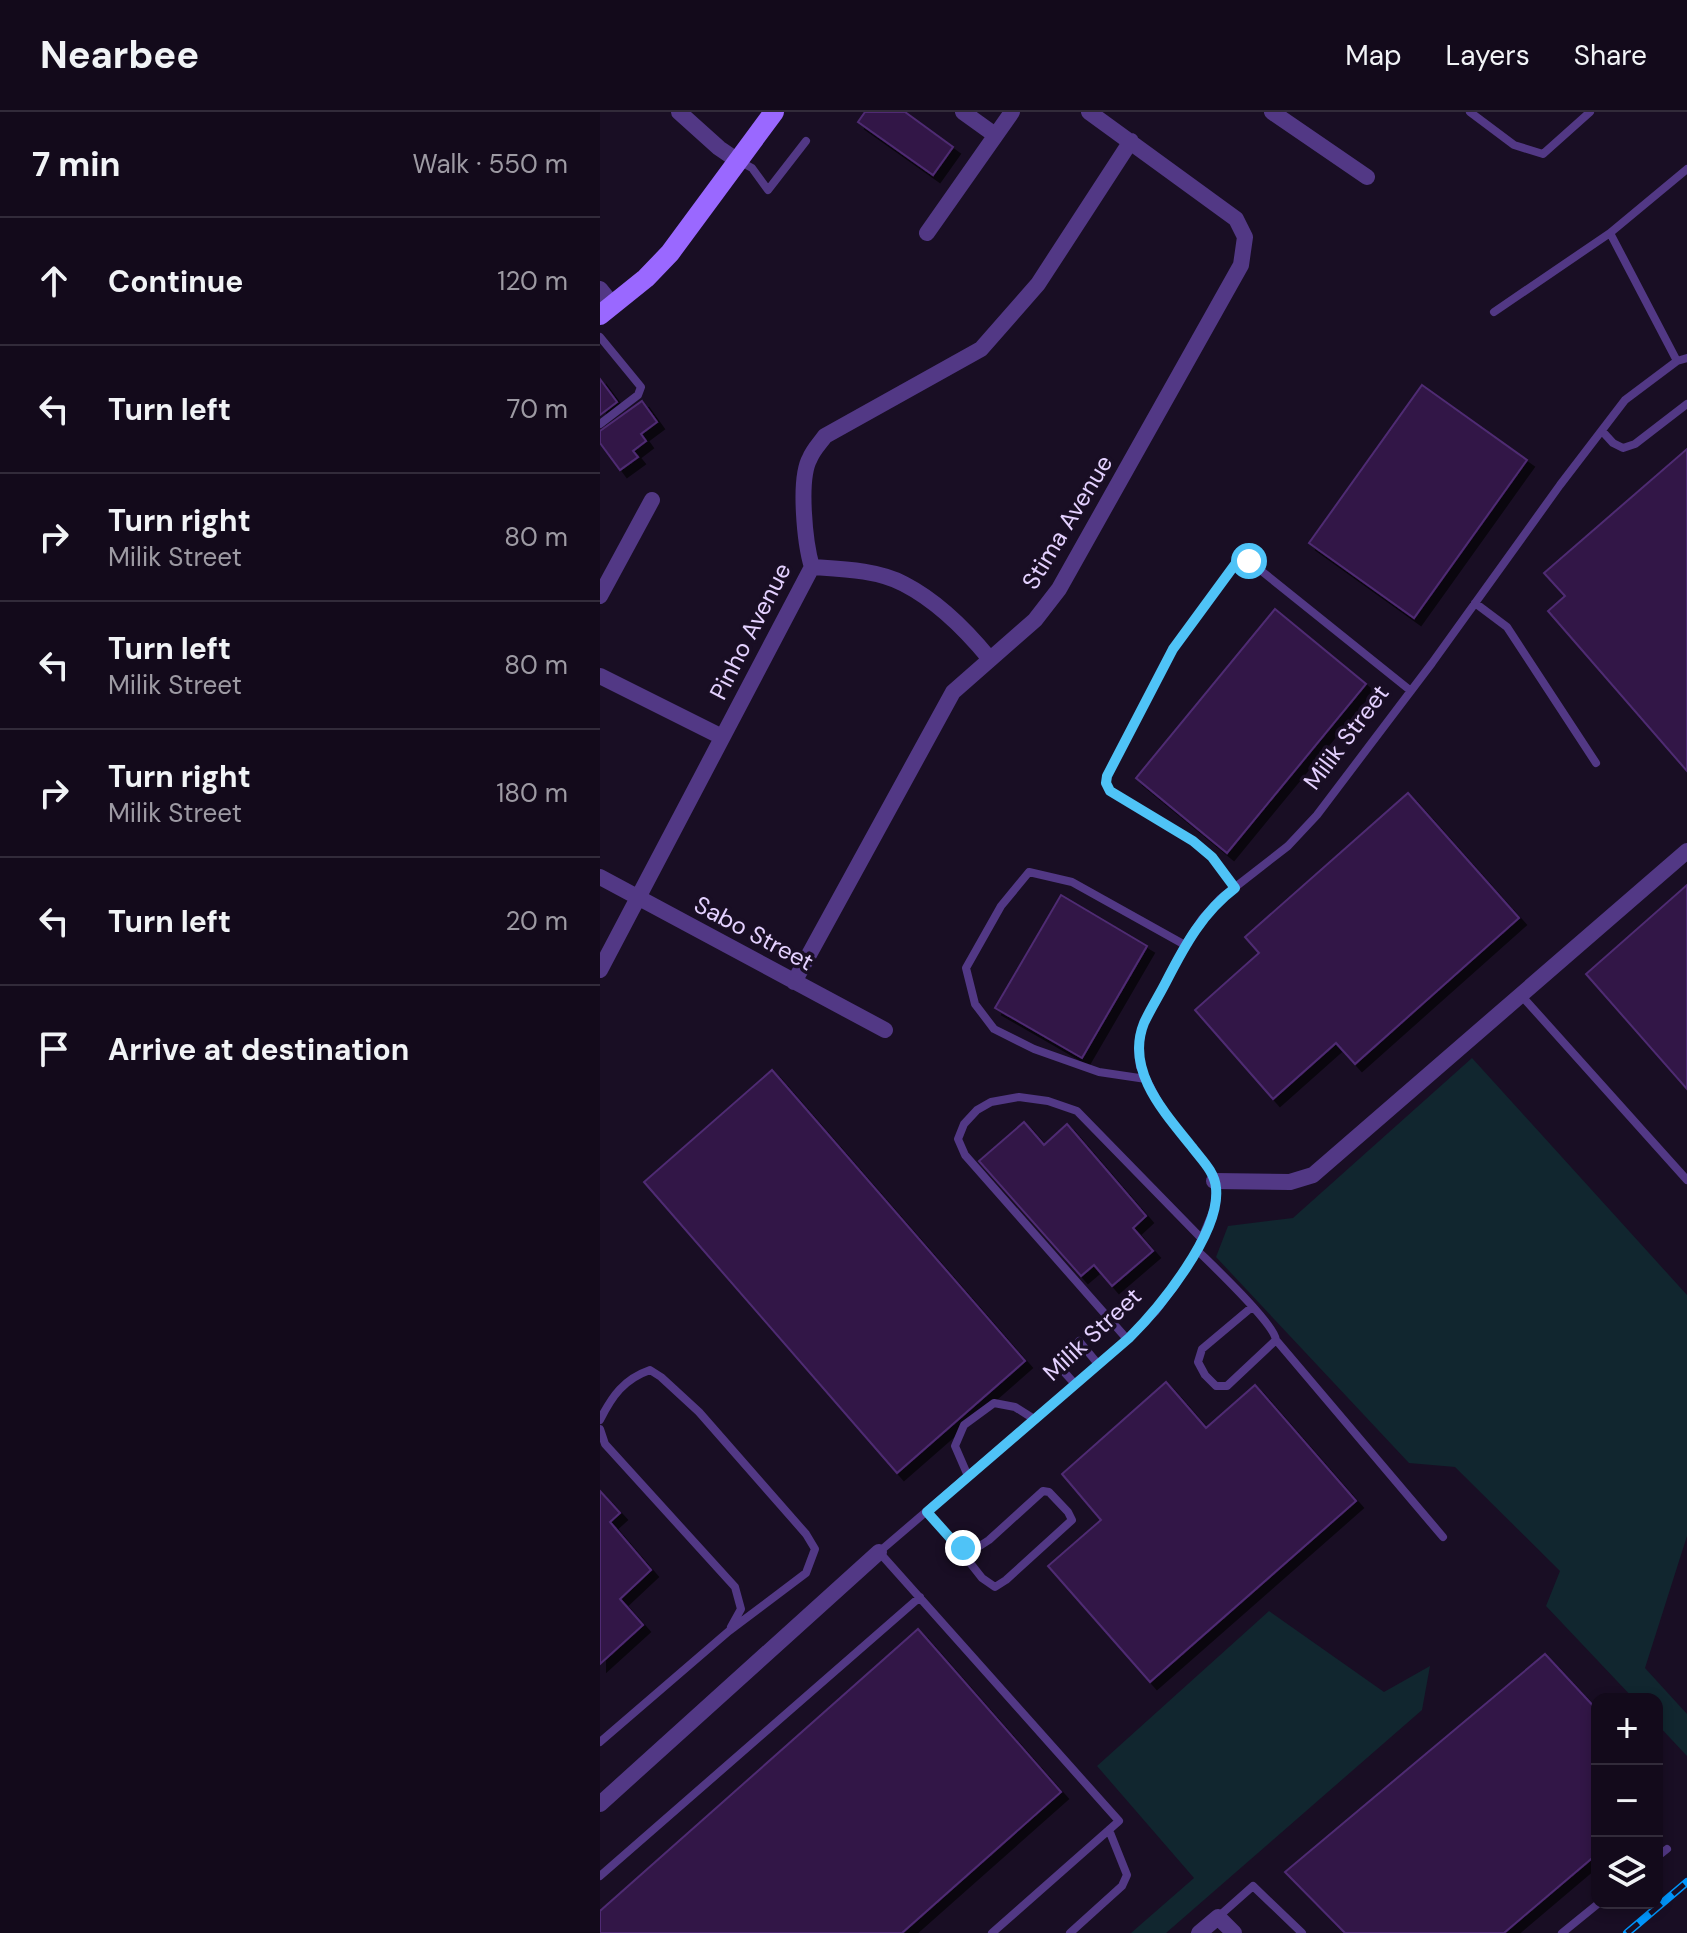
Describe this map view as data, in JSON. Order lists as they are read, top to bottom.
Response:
{
  "streets": {
    "street": [
      "Stima Avenue",
      "Pinho Avenue",
      "Milik Street",
      "Sabo Street"
    ]
  },
  "crossings": [
    ["Stima Avenue", "Pinho Avenue"],
    ["Stima Avenue", "Sabo Street"],
    ["Pinho Avenue", "Sabo Street"]
  ],
  "page": {
    "header": "Nearbee",
    "nav": ["Map", "Layers", "Share"],
    "heading": ["7 min", "Walk · 550 m"],
    "list": [
      ["Continue", "120 m"],
      ["Turn left", "70 m"],
      ["Turn right", "Milik Street", "80 m"],
      ["Turn left", "Milik Street", "80 m"],
      ["Turn right", "Milik Street", "180 m"],
      ["Turn left", "20 m"],
      "Arrive at destination"
    ],
    "map_buttons": ["+", "−"]
  }
}
